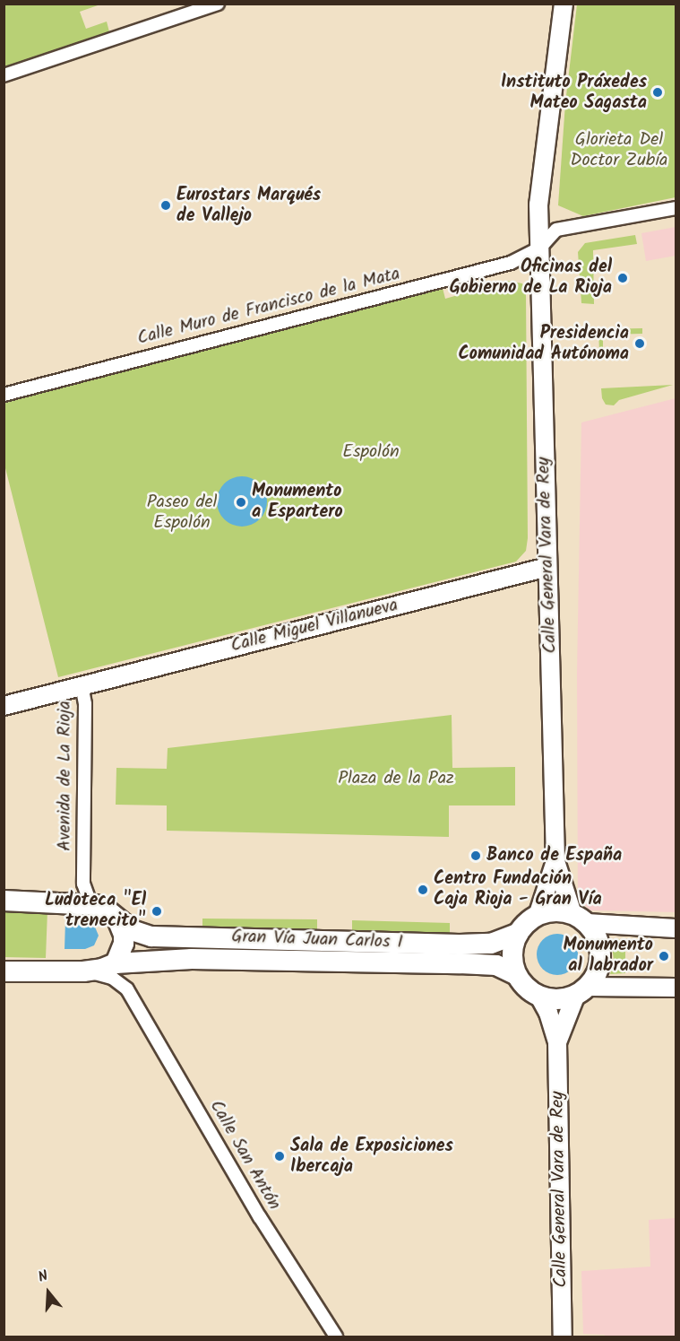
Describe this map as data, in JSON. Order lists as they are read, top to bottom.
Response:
{
  "streets": {
    "main road": ["Calle General Vara de Rey", "Calle Miguel Villanueva", "Gran Vía Juan Carlos I"],
    "street": ["Calle Muro de Francisco de la Mata", "Avenida de La Rioja", "Calle San Antón"]
  },
  "crossings": [
    ["Calle Muro de Francisco de la Mata", "Calle General Vara de Rey"],
    ["Calle General Vara de Rey", "Calle Miguel Villanueva"],
    ["Calle General Vara de Rey", "Gran Vía Juan Carlos I"],
    ["Calle Miguel Villanueva", "Avenida de La Rioja"],
    ["Avenida de La Rioja", "Gran Vía Juan Carlos I"],
    ["Gran Vía Juan Carlos I", "Calle San Antón"]
  ],
  "parks": [
    "Glorieta Del Doctor Zubía",
    "Espolón",
    "Paseo del Espolón",
    "Plaza de la Paz"
  ],
  "places": [
    "Instituto Práxedes Mateo Sagasta",
    "Eurostars Marqués de Vallejo",
    "Oficinas del Gobierno de La Rioja",
    "Presidencia Comunidad Autónoma",
    "Monumento a Espartero",
    "Banco de España",
    "Centro Fundación Caja Rioja - Gran Vía",
    "Ludoteca \"El trenecito\"",
    "Monumento al labrador",
    "Sala de Exposiciones Ibercaja"
  ],
  "north": "top"
}
